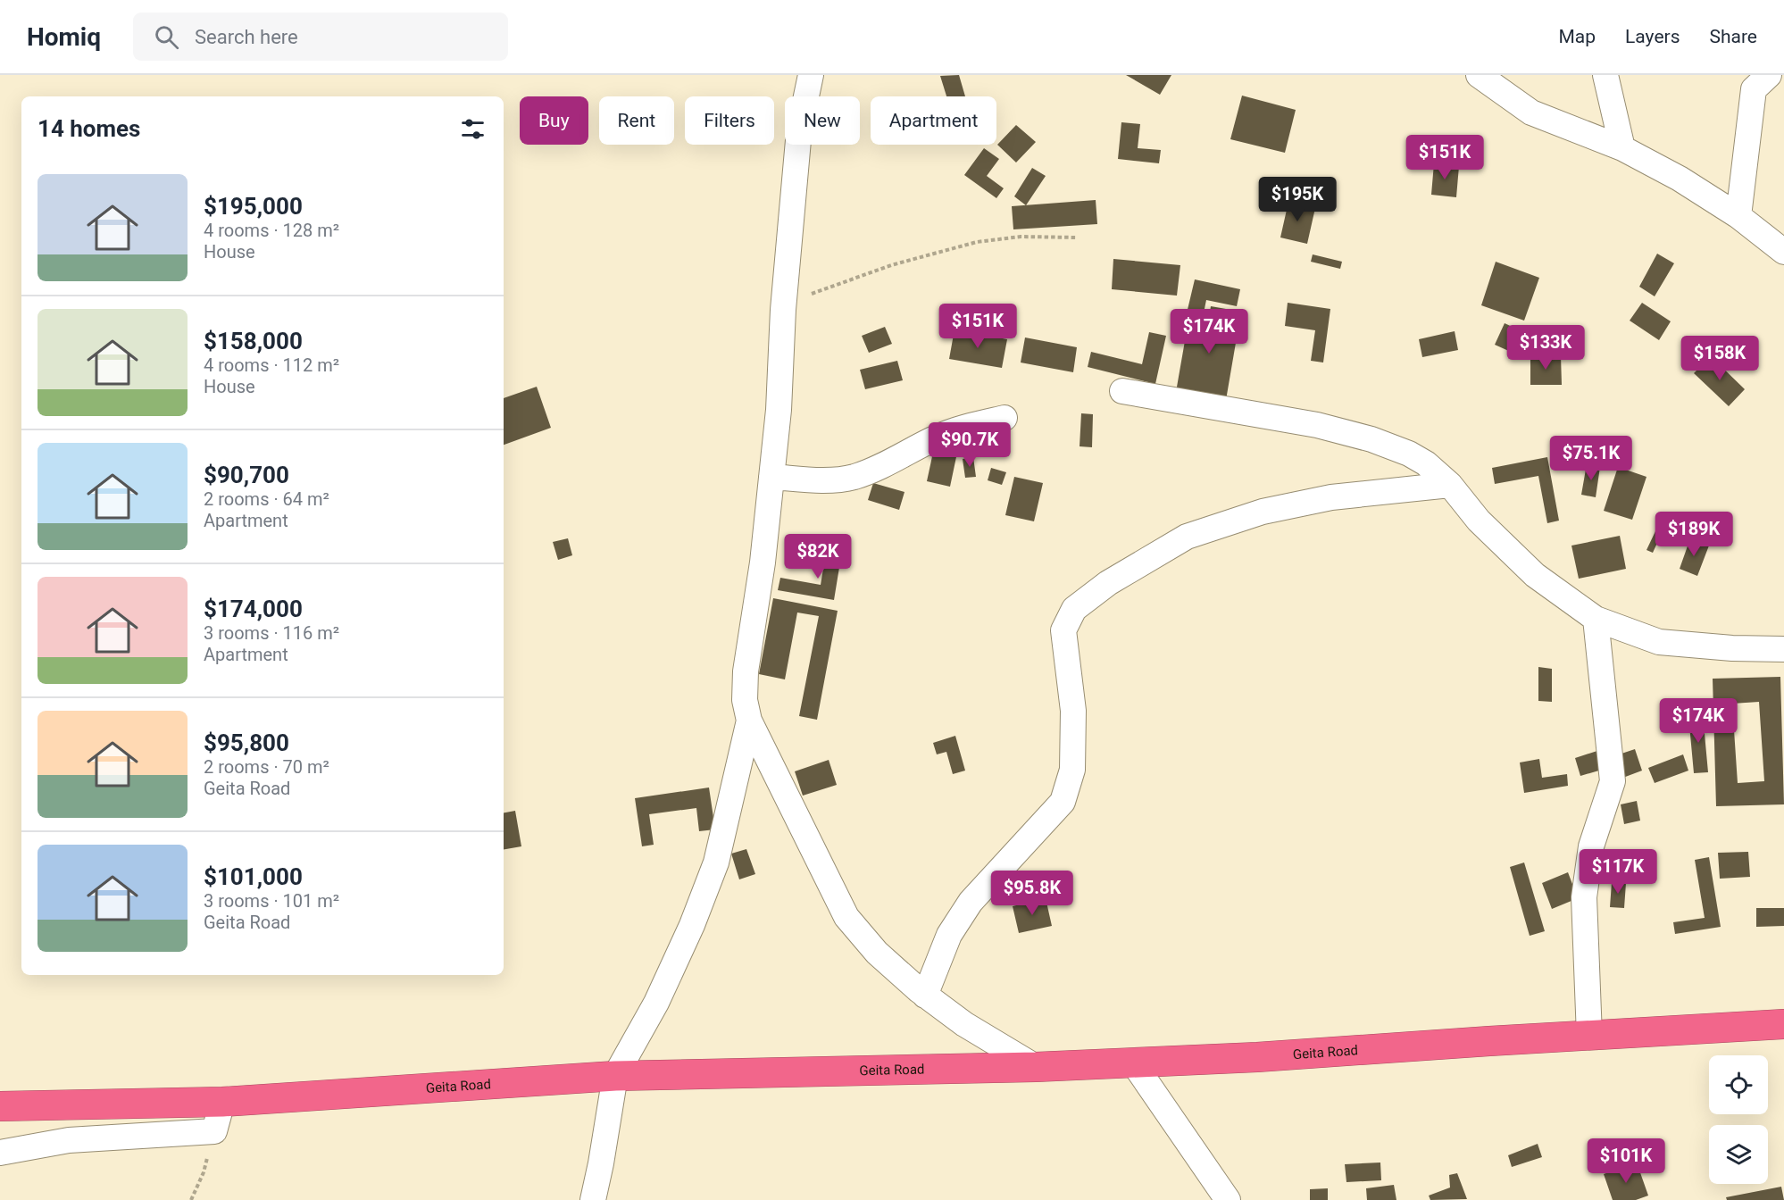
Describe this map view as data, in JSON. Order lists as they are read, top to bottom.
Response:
{
  "streets": {
    "highway": ["Geita Road"]
  },
  "page": {
    "header": "Homiq",
    "search": "Search here",
    "nav": ["Map", "Layers", "Share"],
    "chip": [
      "Buy",
      "Rent",
      "Filters",
      "New",
      "Apartment"
    ],
    "heading": "14 homes",
    "price": [
      "$151K",
      "$195K",
      "$151K",
      "$174K",
      "$133K",
      "$158K",
      "$90.7K",
      "$75.1K",
      "$189K",
      "$82K",
      "$174K",
      "$117K",
      "$95.8K",
      "$101K"
    ],
    "list": [
      {
        "name": "$195,000",
        "note": "4 rooms · 128 m² · House"
      },
      {
        "name": "$158,000",
        "note": "4 rooms · 112 m² · House"
      },
      {
        "name": "$90,700",
        "note": "2 rooms · 64 m² · Apartment"
      },
      {
        "name": "$174,000",
        "note": "3 rooms · 116 m² · Apartment"
      },
      {
        "name": "$95,800",
        "note": "2 rooms · 70 m² · Geita Road"
      },
      {
        "name": "$101,000",
        "note": "3 rooms · 101 m² · Geita Road"
      }
    ]
  }
}
